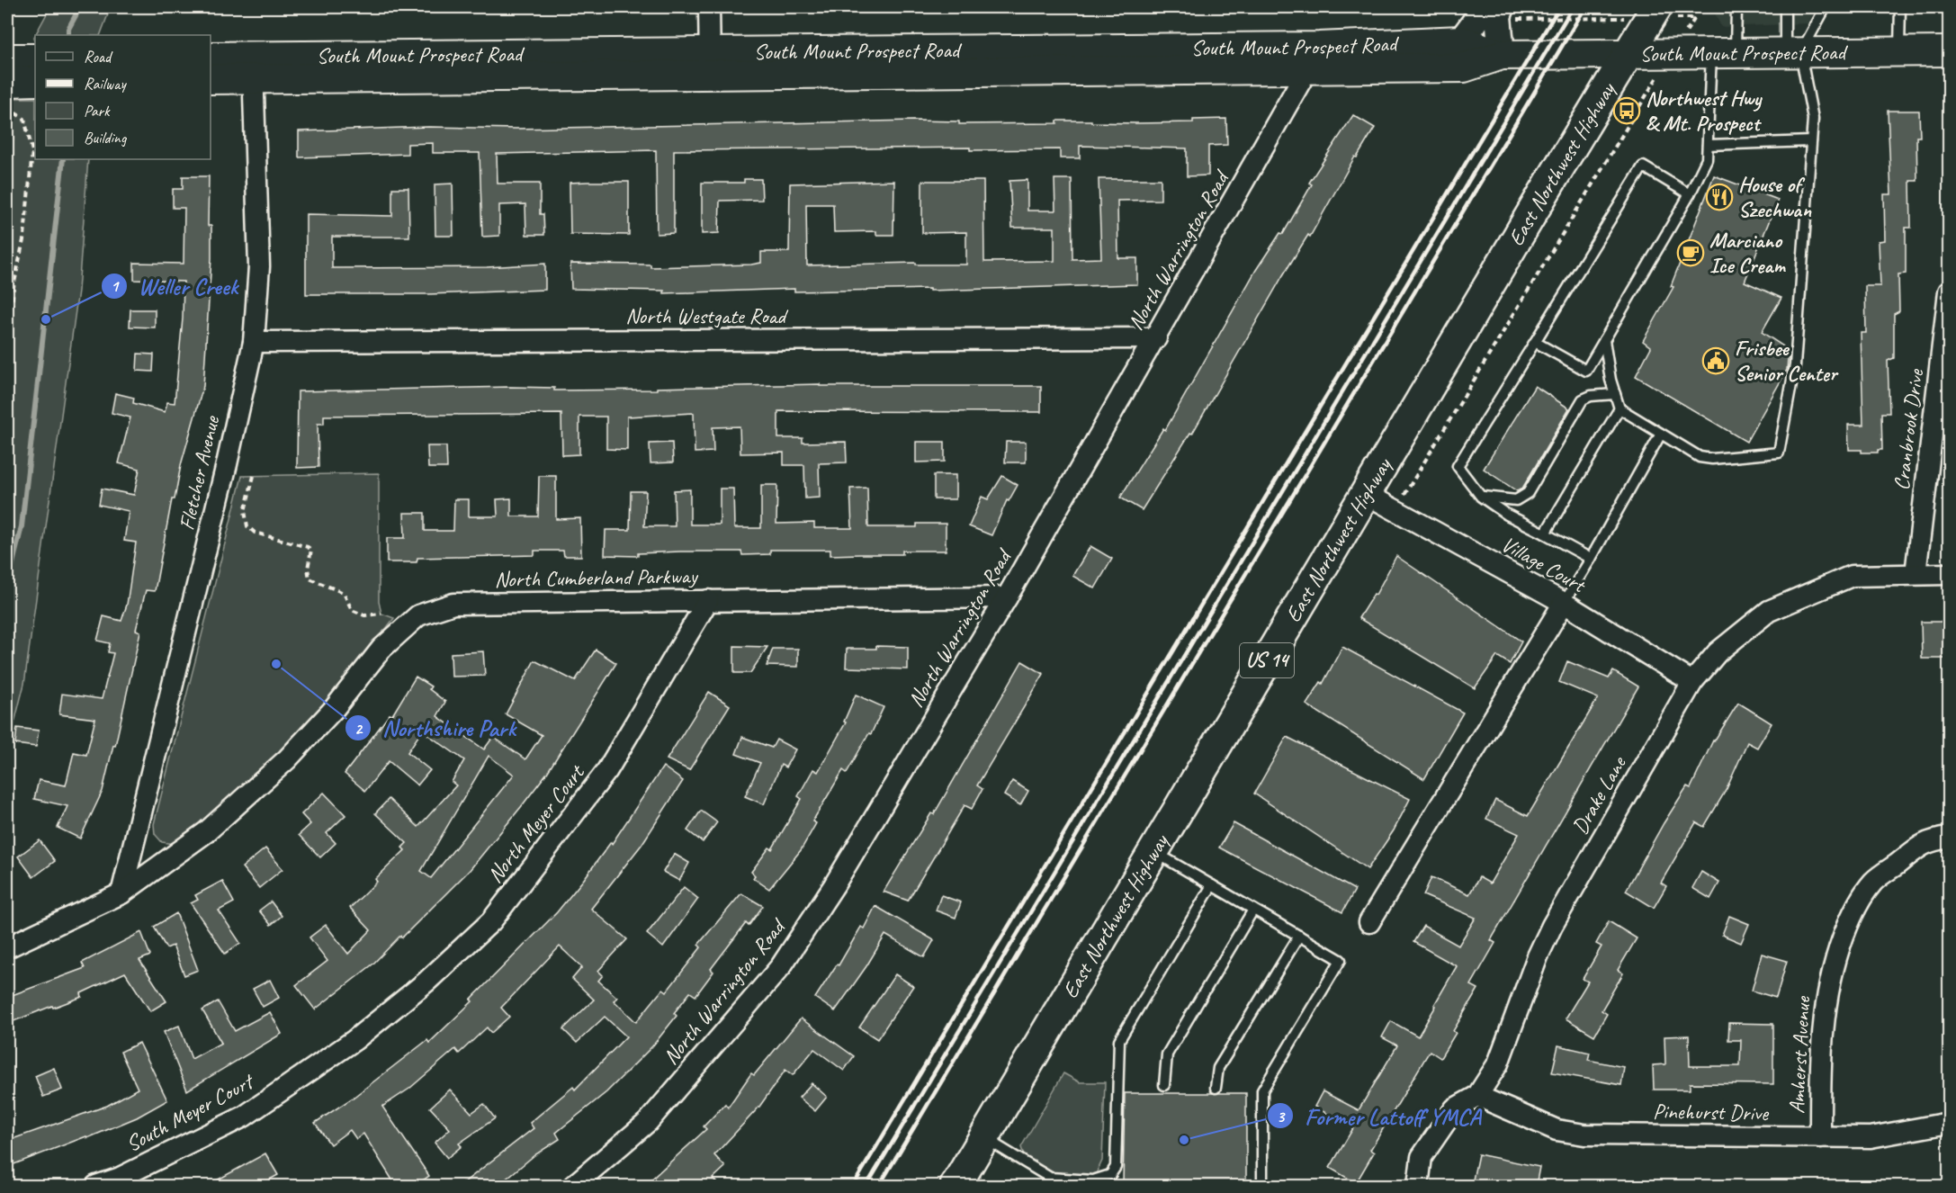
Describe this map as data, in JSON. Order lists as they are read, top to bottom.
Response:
{
  "streets": {
    "main road": ["South Mount Prospect Road", "East Northwest Highway", "US 14"],
    "street": [
      "North Warrington Road",
      "North Westgate Road",
      "Cranbrook Drive",
      "Fletcher Avenue",
      "Village Court",
      "North Cumberland Parkway",
      "Drake Lane",
      "North Meyer Court",
      "Amherst Avenue",
      "Pinehurst Drive",
      "South Meyer Court"
    ]
  },
  "crossings": [
    ["South Mount Prospect Road", "East Northwest Highway"],
    ["South Mount Prospect Road", "North Warrington Road"],
    ["South Mount Prospect Road", "Fletcher Avenue"],
    ["East Northwest Highway", "Village Court"],
    ["North Warrington Road", "North Westgate Road"],
    ["North Warrington Road", "North Cumberland Parkway"],
    ["North Westgate Road", "Fletcher Avenue"],
    ["Cranbrook Drive", "Drake Lane"],
    ["Fletcher Avenue", "North Cumberland Parkway"],
    ["Village Court", "Drake Lane"],
    ["North Cumberland Parkway", "North Meyer Court"],
    ["Drake Lane", "Pinehurst Drive"],
    ["North Meyer Court", "South Meyer Court"],
    ["Amherst Avenue", "Pinehurst Drive"]
  ],
  "places": {
    "bus stop": ["Northwest Hwy & Mt. Prospect"],
    "restaurant": ["House of Szechwan"],
    "cafe": ["Marciano Ice Cream"],
    "other": ["Weller Creek", "Northshire Park", "Former Lattoff YMCA"],
    "public building": ["Frisbee Senior Center"]
  },
  "legend": [
    "Road",
    "Railway",
    "Park",
    "Building"
  ]
}
